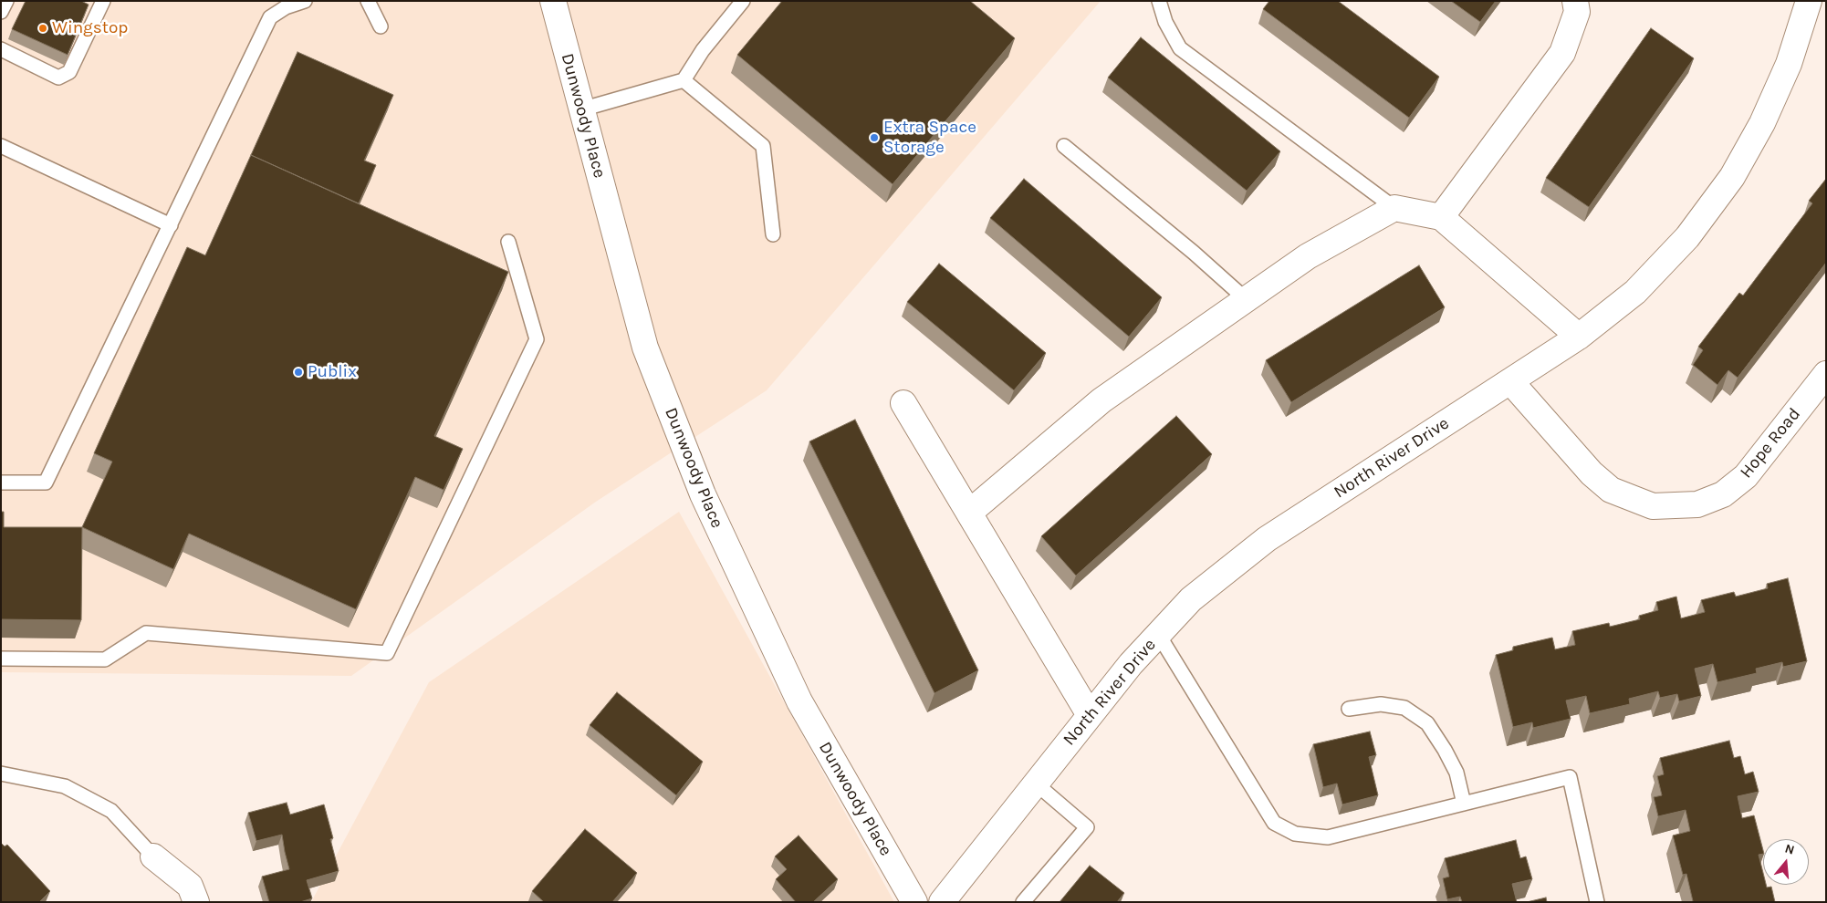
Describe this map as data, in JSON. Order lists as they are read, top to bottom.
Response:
{
  "streets": {
    "street": ["Dunwoody Place", "Hope Road", "North River Drive"]
  },
  "crossings": [
    ["Hope Road", "North River Drive"]
  ],
  "places": ["Wingstop", "Extra Space Storage", "Publix"],
  "north": "top"
}
